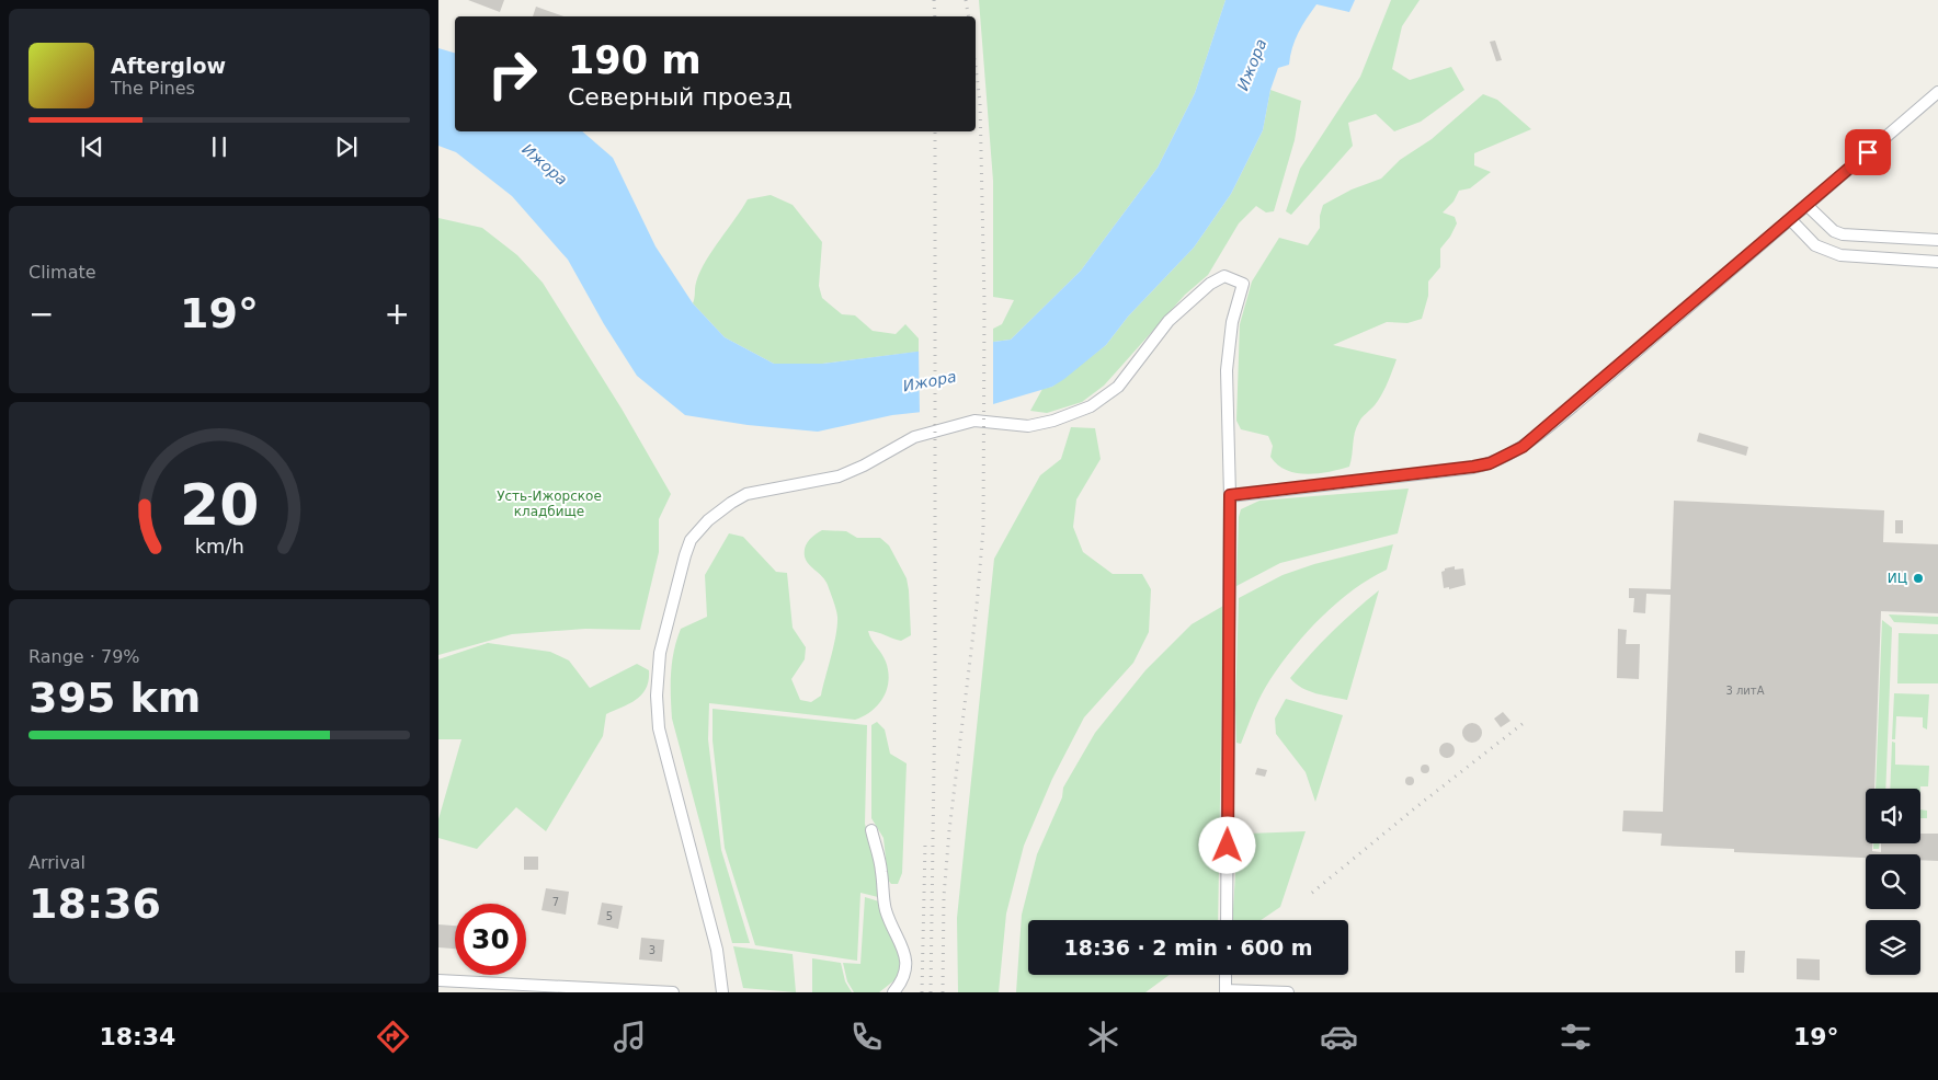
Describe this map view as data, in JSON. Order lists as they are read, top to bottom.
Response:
{
  "water": ["Ижора"],
  "parks": ["Усть-Ижорское кладбище"],
  "places": ["ИЦ"],
  "house_numbers": [
    "3 литА",
    "7",
    "5",
    "3"
  ],
  "page": {
    "turn": ["190 m", "Северный проезд"],
    "song": ["Afterglow", "The Pines"],
    "tile": [
      "Climate",
      ["Range · 79%", "395 km"],
      ["Arrival", "18:36"]
    ],
    "heat": ["−", "19°", "+"],
    "limit": "30",
    "trip": "18:36 · 2 min · 600 m",
    "tabs": ["18:34", "19°"],
    "gauge": ["20", "km/h"]
  }
}
